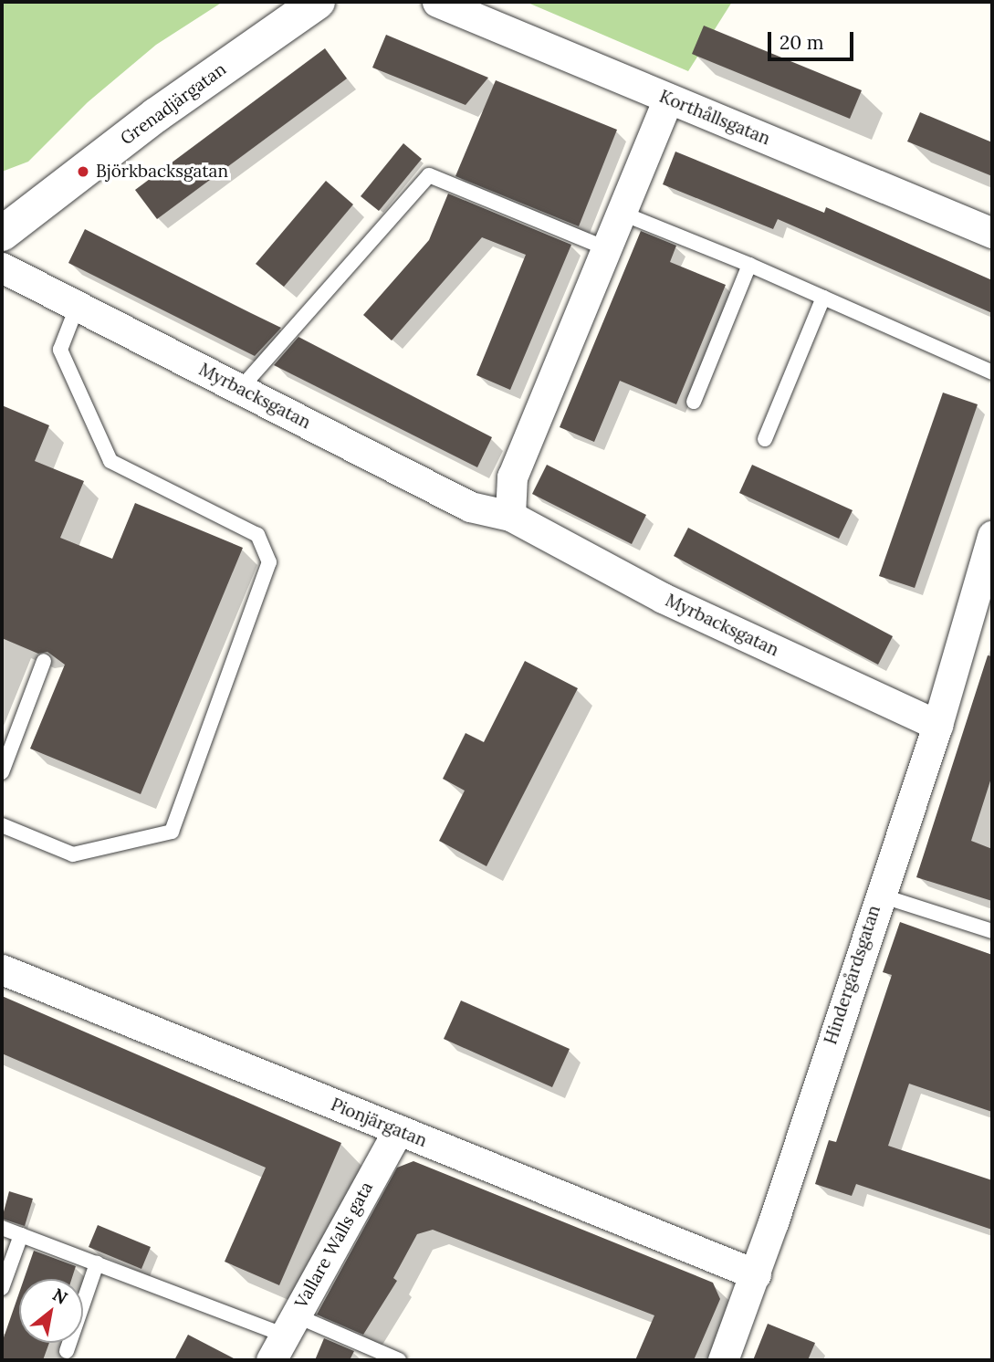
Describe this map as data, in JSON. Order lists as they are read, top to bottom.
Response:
{
  "streets": {
    "street": [
      "Grenadjärgatan",
      "Korthållsgatan",
      "Myrbacksgatan",
      "Hindergårdsgatan",
      "Pionjärgatan",
      "Vallare Walls gata"
    ]
  },
  "crossings": [
    ["Myrbacksgatan", "Hindergårdsgatan"],
    ["Hindergårdsgatan", "Pionjärgatan"],
    ["Pionjärgatan", "Vallare Walls gata"]
  ],
  "places": ["Björkbacksgatan"],
  "scale_bar": "20 m",
  "north": "top right"
}
